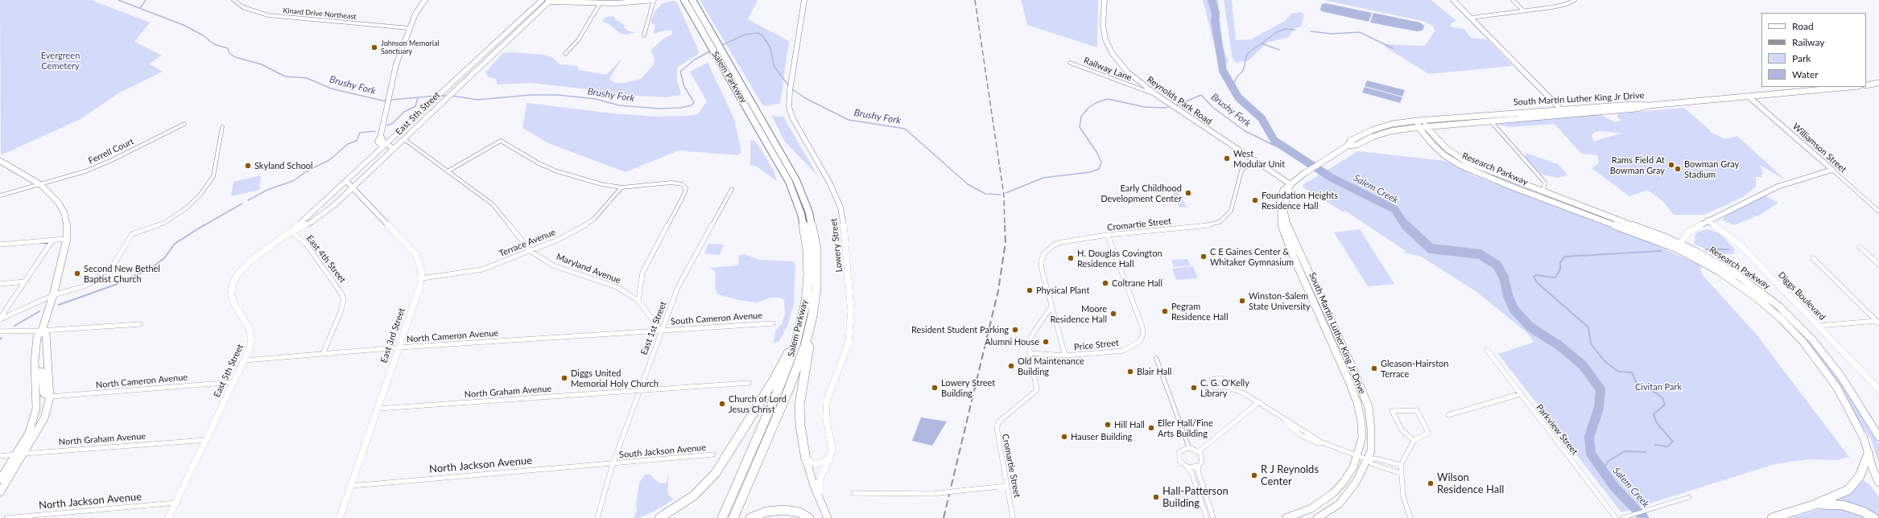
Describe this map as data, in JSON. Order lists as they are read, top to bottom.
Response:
{
  "streets": {
    "highway": ["Salem Parkway"],
    "main road": ["South Martin Luther King Jr Drive", "Research Parkway"],
    "street": [
      "Kinard Drive Northeast",
      "Railway Lane",
      "Reynolds Park Road",
      "East 5th Street",
      "Williamson Street",
      "Ferrell Court",
      "Cromartie Street",
      "Terrace Avenue",
      "Lowery Street",
      "East 4th Street",
      "Maryland Avenue",
      "Diggs Boulevard",
      "South Cameron Avenue",
      "East 1st Street",
      "East 3rd Street",
      "North Cameron Avenue",
      "Price Street",
      "North Graham Avenue",
      "Parkview Street",
      "South Jackson Avenue",
      "North Jackson Avenue"
    ]
  },
  "crossings": [
    ["Railway Lane", "Reynolds Park Road"],
    ["South Martin Luther King Jr Drive", "Reynolds Park Road"],
    ["South Martin Luther King Jr Drive", "Research Parkway"],
    ["Reynolds Park Road", "Cromartie Street"],
    ["East 5th Street", "East 4th Street"],
    ["East 5th Street", "Maryland Avenue"],
    ["East 5th Street", "East 3rd Street"],
    ["East 5th Street", "North Cameron Avenue"],
    ["East 5th Street", "North Graham Avenue"],
    ["East 5th Street", "North Jackson Avenue"],
    ["Cromartie Street", "Price Street"],
    ["Terrace Avenue", "Maryland Avenue"],
    ["Terrace Avenue", "East 3rd Street"],
    ["East 4th Street", "North Cameron Avenue"],
    ["Maryland Avenue", "South Cameron Avenue"],
    ["Maryland Avenue", "East 1st Street"],
    ["Maryland Avenue", "North Cameron Avenue"],
    ["South Cameron Avenue", "East 1st Street"],
    ["South Cameron Avenue", "North Cameron Avenue"],
    ["East 1st Street", "North Cameron Avenue"],
    ["East 1st Street", "North Graham Avenue"],
    ["East 1st Street", "South Jackson Avenue"],
    ["East 1st Street", "North Jackson Avenue"],
    ["East 3rd Street", "North Cameron Avenue"],
    ["East 3rd Street", "North Graham Avenue"],
    ["East 3rd Street", "North Jackson Avenue"],
    ["South Jackson Avenue", "North Jackson Avenue"]
  ],
  "water": ["Brushy Fork", "Salem Creek"],
  "parks": ["Evergreen Cemetery", "Civitan Park"],
  "places": [
    "Johnson Memorial Sanctuary",
    "West Modular Unit",
    "Rams Field At Bowman Gray",
    "Skyland School",
    "Bowman Gray Stadium",
    "Early Childhood Development Center",
    "Foundation Heights Residence Hall",
    "C E Gaines Center & Whitaker Gymnasium",
    "H. Douglas Covington Residence Hall",
    "Second New Bethel Baptist Church",
    "Coltrane Hall",
    "Physical Plant",
    "Winston-Salem State University",
    "Pegram Residence Hall",
    "Moore Residence Hall",
    "Resident Student Parking",
    "Alumni House",
    "Old Maintenance Building",
    "Gleason-Hairston Terrace",
    "Blair Hall",
    "Diggs United Memorial Holy Church",
    "Lowery Street Building",
    "C. G. O'Kelly Library",
    "Church of Lord Jesus Christ",
    "Hill Hall",
    "Eller Hall/Fine Arts Building",
    "Hauser Building",
    "R J Reynolds Center",
    "Wilson Residence Hall",
    "Hall-Patterson Building"
  ],
  "legend": [
    "Road",
    "Railway",
    "Park",
    "Water"
  ]
}
